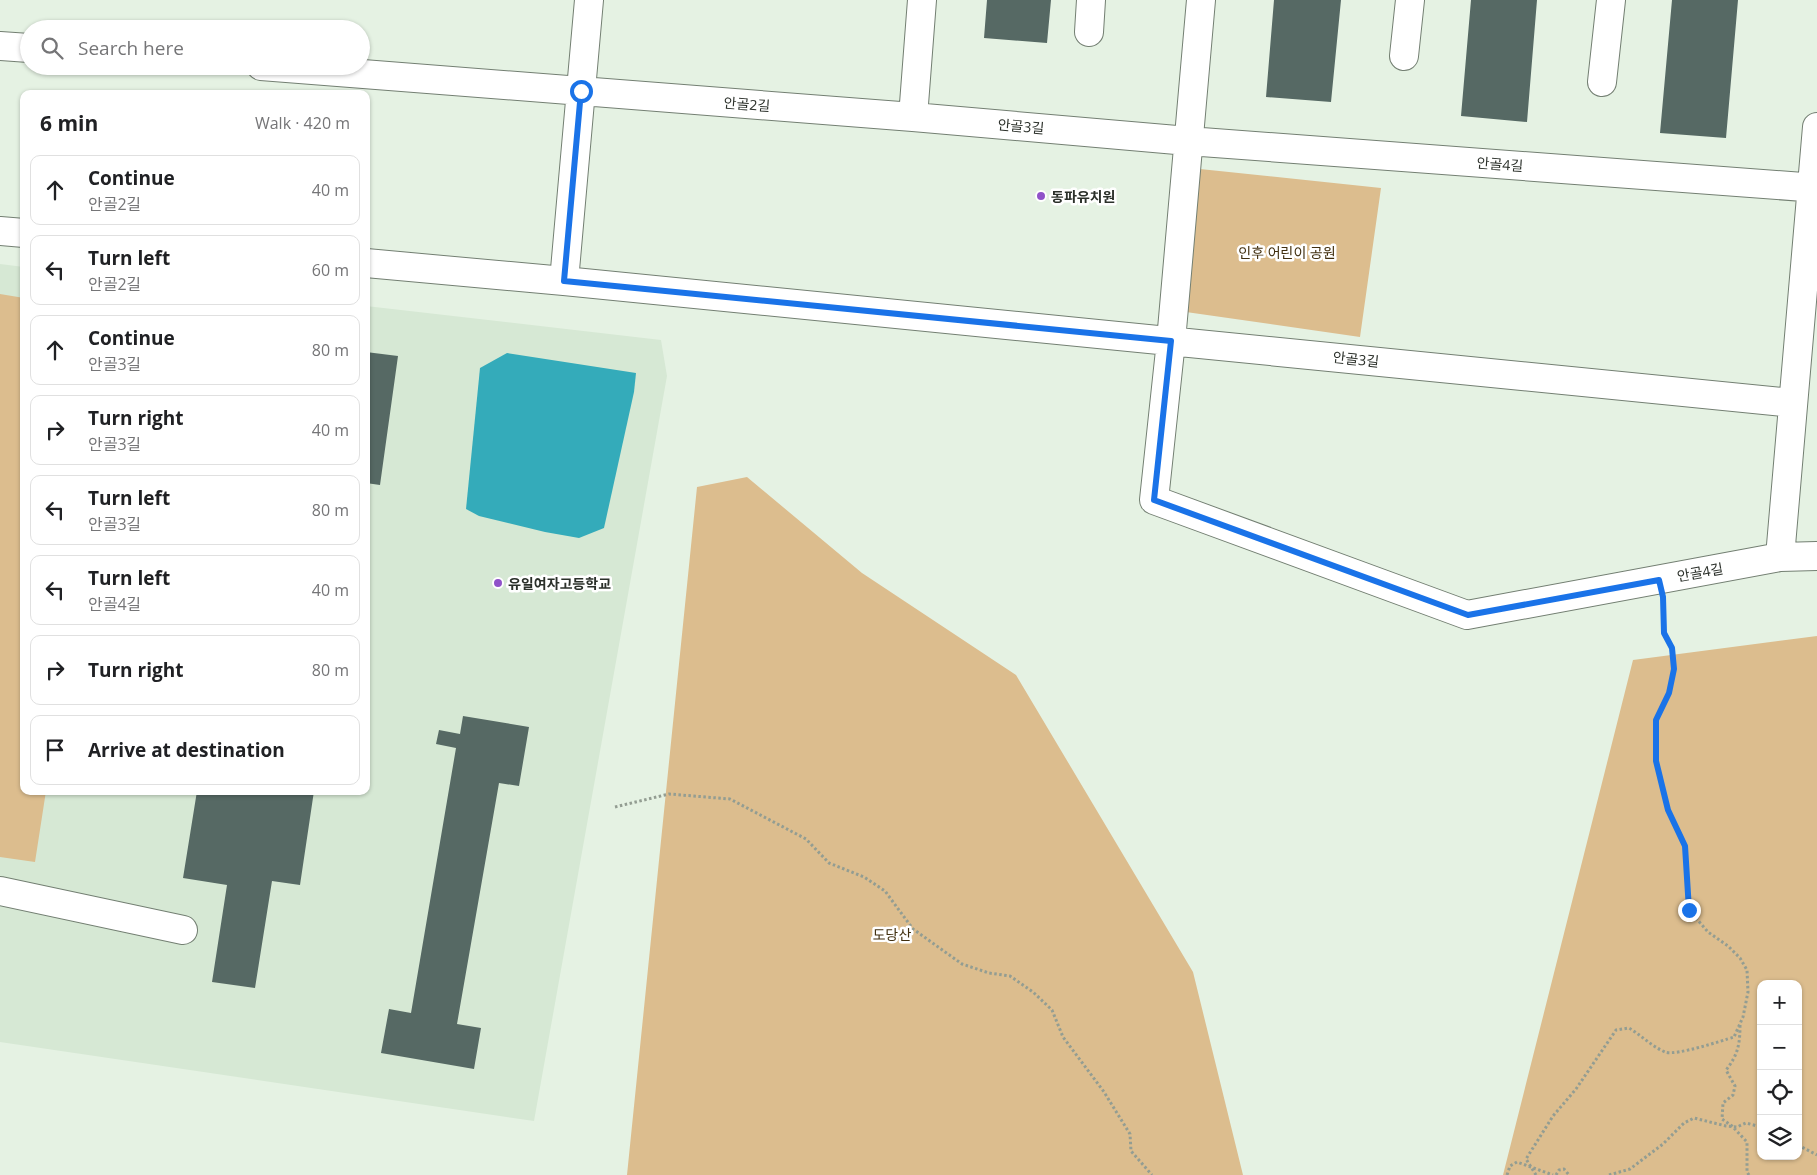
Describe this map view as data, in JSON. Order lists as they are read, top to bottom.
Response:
{
  "streets": {
    "street": ["안골2길", "안골3길", "안골4길"]
  },
  "crossings": [
    ["안골2길", "안골3길"],
    ["안골3길", "안골4길"]
  ],
  "parks": ["인후 어린이 공원", "도당산"],
  "places": ["동파유치원", "유일여자고등학교"],
  "page": {
    "search": "Search here",
    "heading": ["6 min", "Walk · 420 m"],
    "list": [
      ["Continue", "안골2길", "40 m"],
      ["Turn left", "안골2길", "60 m"],
      ["Continue", "안골3길", "80 m"],
      ["Turn right", "안골3길", "40 m"],
      ["Turn left", "안골3길", "80 m"],
      ["Turn left", "안골4길", "40 m"],
      ["Turn right", "80 m"],
      "Arrive at destination"
    ],
    "map_buttons": ["+", "−"]
  }
}
